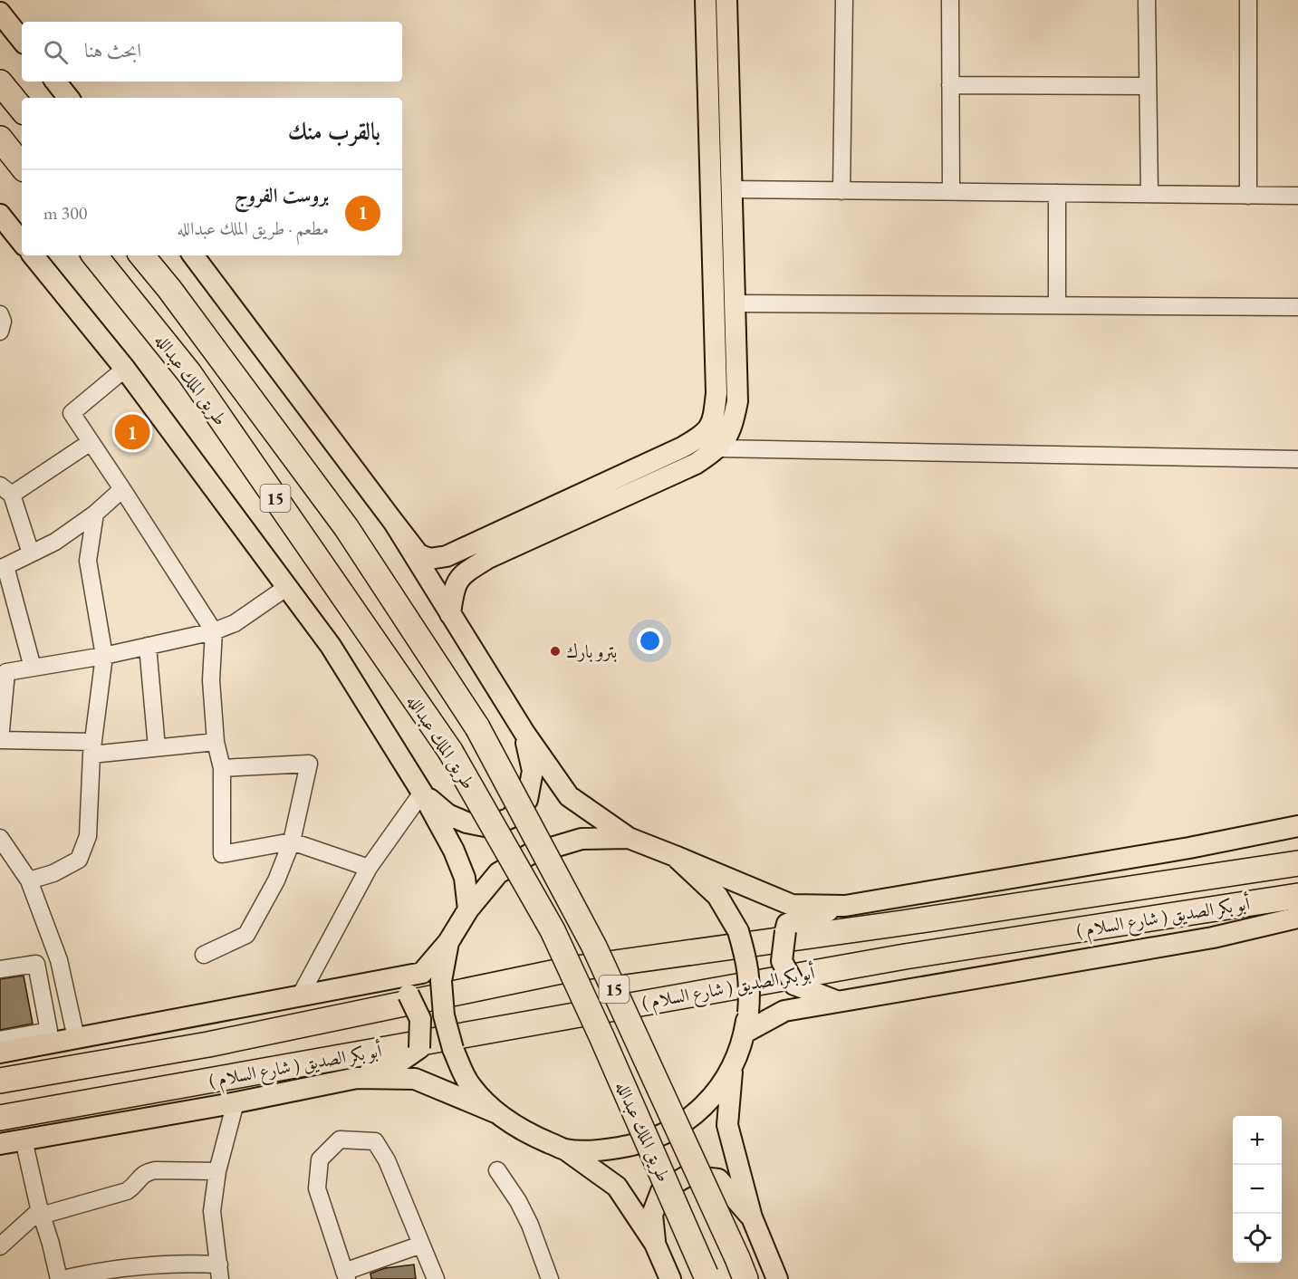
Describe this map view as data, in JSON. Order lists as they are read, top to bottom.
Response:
{
  "streets": {
    "highway": ["طريق الملك عبدالله", "15", "( شارع السلام ) أبو بكر الصديق"]
  },
  "places": ["بترو بارك"],
  "page": {
    "search": "ابحث هنا",
    "heading": "بالقرب منك",
    "list": [
      {
        "mark": "1",
        "name": "بروست الفروج",
        "note": "مطعم · طريق الملك عبدالله",
        "value": "300 m"
      }
    ],
    "pins": "1",
    "map_buttons": ["+", "−"]
  }
}
